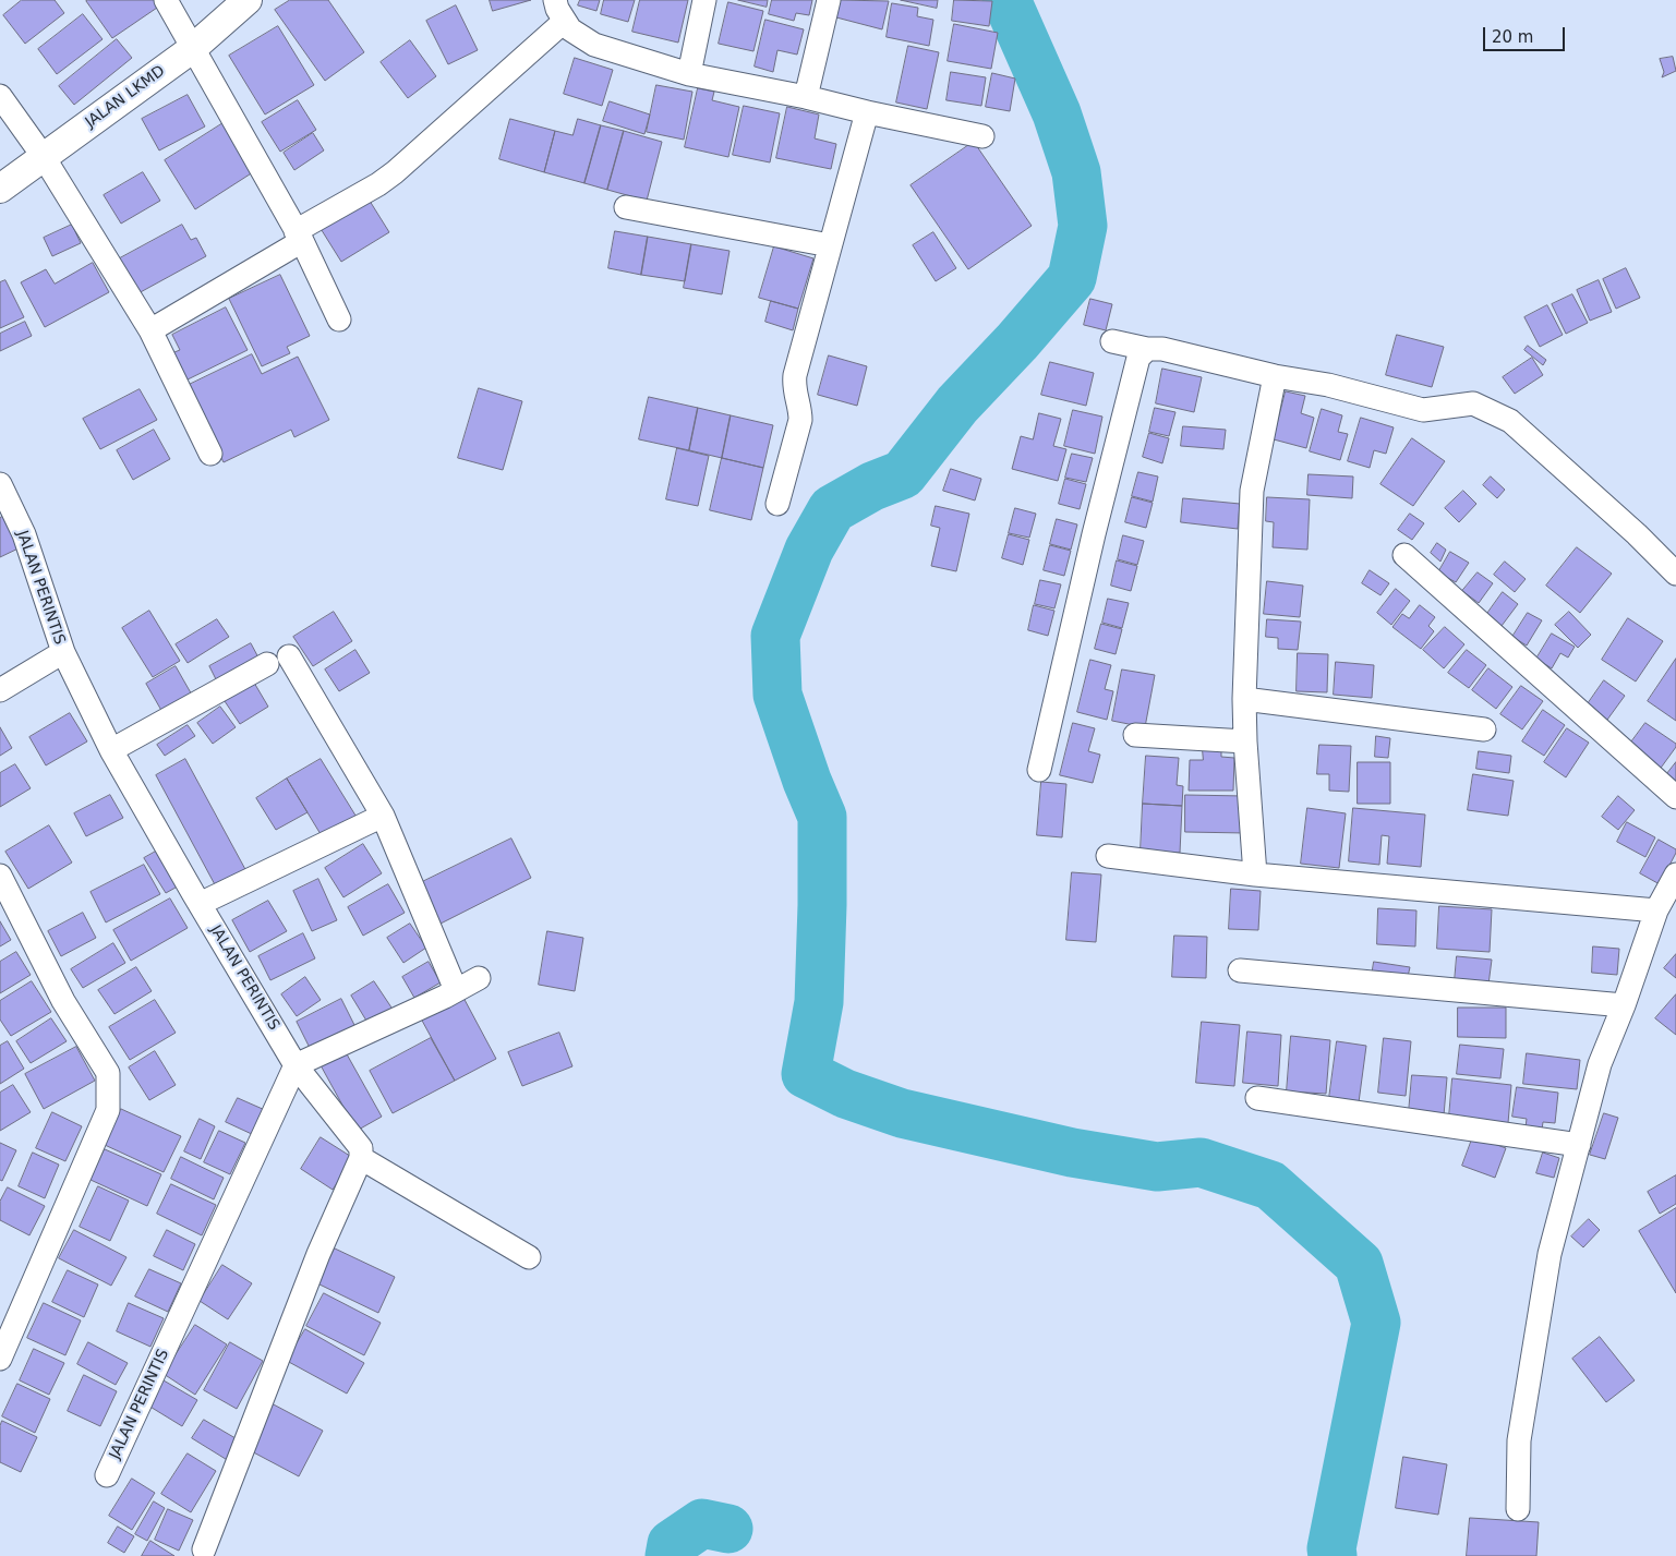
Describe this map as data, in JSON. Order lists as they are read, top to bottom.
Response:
{
  "streets": {
    "street": ["JALAN LKMD", "JALAN PERINTIS"]
  },
  "scale_bar": "20 m"
}
